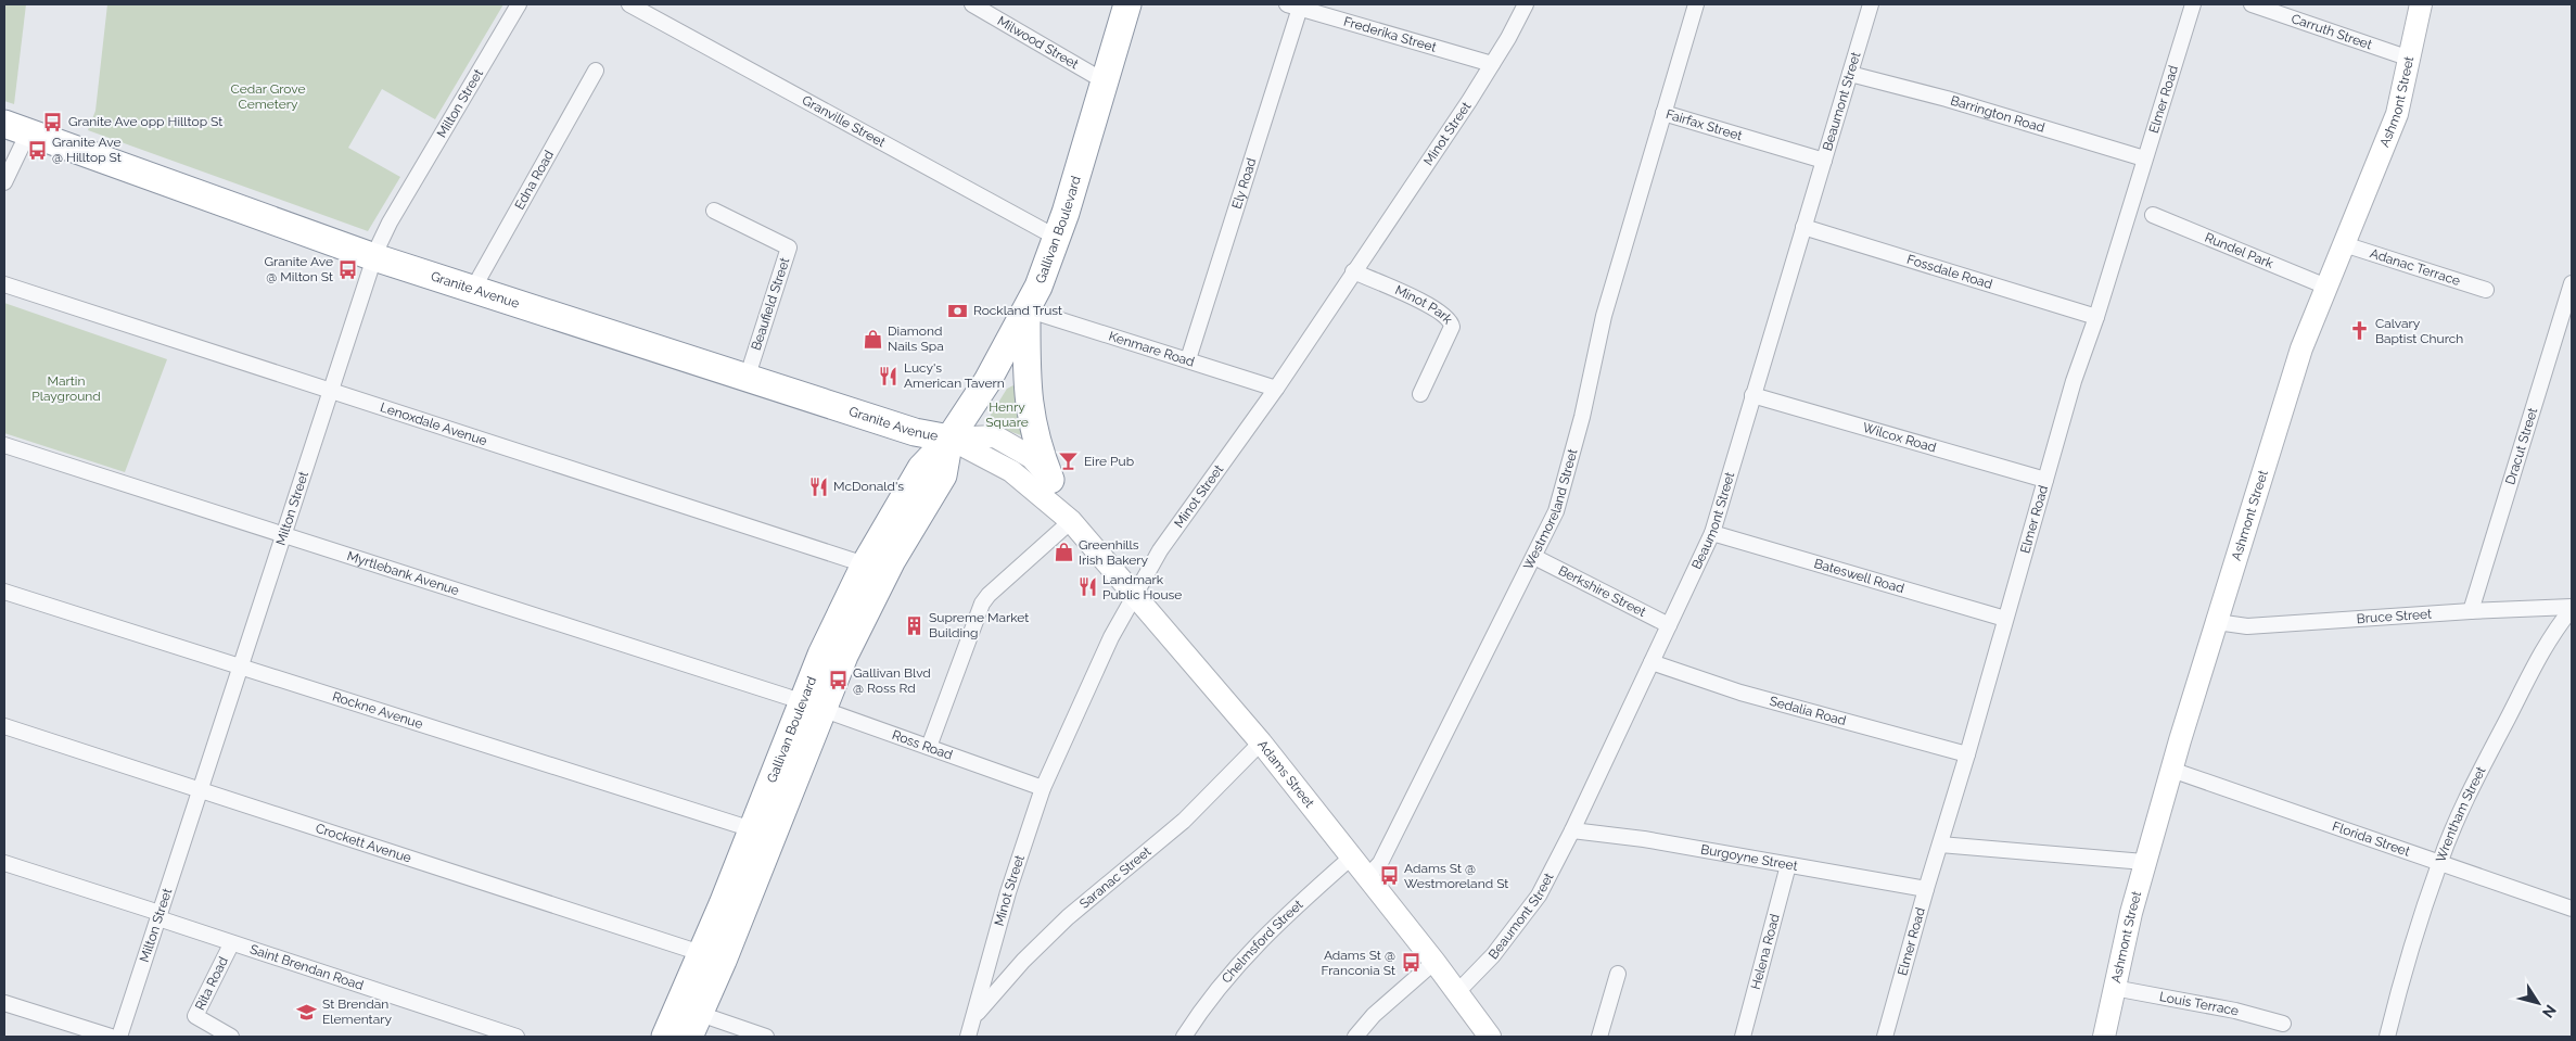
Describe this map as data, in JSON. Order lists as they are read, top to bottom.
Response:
{
  "streets": {
    "highway": ["Gallivan Boulevard", "Granite Avenue"],
    "main road": ["Ashmont Street", "Adams Street"],
    "street": [
      "Carruth Street",
      "Frederika Street",
      "Milwood Street",
      "Elmer Road",
      "Beaumont Street",
      "Milton Street",
      "Barrington Road",
      "Granville Street",
      "Fairfax Street",
      "Minot Street",
      "Edna Road",
      "Ely Road",
      "Rundel Park",
      "Adanac Terrace",
      "Fossdale Road",
      "Beaufield Street",
      "Minot Park",
      "Kenmare Road",
      "Lenoxdale Avenue",
      "Wilcox Road",
      "Dracut Street",
      "Westmoreland Street",
      "Myrtlebank Avenue",
      "Bateswell Road",
      "Berkshire Street",
      "Bruce Street",
      "Rockne Avenue",
      "Sedalia Road",
      "Ross Road",
      "Wrentham Street",
      "Florida Street",
      "Crockett Avenue",
      "Burgoyne Street",
      "Saranac Street",
      "Chelmsford Street",
      "Helena Road",
      "Saint Brendan Road",
      "Rita Road",
      "Louis Terrace"
    ]
  },
  "crossings": [
    ["Carruth Street", "Ashmont Street"],
    ["Frederika Street", "Minot Street"],
    ["Frederika Street", "Ely Road"],
    ["Milwood Street", "Gallivan Boulevard"],
    ["Elmer Road", "Barrington Road"],
    ["Elmer Road", "Fossdale Road"],
    ["Elmer Road", "Wilcox Road"],
    ["Elmer Road", "Bateswell Road"],
    ["Elmer Road", "Sedalia Road"],
    ["Elmer Road", "Burgoyne Street"],
    ["Beaumont Street", "Barrington Road"],
    ["Beaumont Street", "Fairfax Street"],
    ["Beaumont Street", "Fossdale Road"],
    ["Beaumont Street", "Wilcox Road"],
    ["Beaumont Street", "Bateswell Road"],
    ["Beaumont Street", "Berkshire Street"],
    ["Beaumont Street", "Sedalia Road"],
    ["Beaumont Street", "Adams Street"],
    ["Beaumont Street", "Burgoyne Street"],
    ["Ashmont Street", "Rundel Park"],
    ["Ashmont Street", "Adanac Terrace"],
    ["Ashmont Street", "Bruce Street"],
    ["Ashmont Street", "Florida Street"],
    ["Ashmont Street", "Louis Terrace"],
    ["Milton Street", "Granite Avenue"],
    ["Milton Street", "Lenoxdale Avenue"],
    ["Milton Street", "Myrtlebank Avenue"],
    ["Milton Street", "Rockne Avenue"],
    ["Milton Street", "Crockett Avenue"],
    ["Milton Street", "Saint Brendan Road"],
    ["Granville Street", "Gallivan Boulevard"],
    ["Fairfax Street", "Westmoreland Street"],
    ["Minot Street", "Minot Park"],
    ["Minot Street", "Kenmare Road"],
    ["Minot Street", "Ross Road"],
    ["Minot Street", "Adams Street"],
    ["Minot Street", "Saranac Street"],
    ["Edna Road", "Granite Avenue"],
    ["Ely Road", "Kenmare Road"],
    ["Gallivan Boulevard", "Granite Avenue"],
    ["Gallivan Boulevard", "Kenmare Road"],
    ["Gallivan Boulevard", "Lenoxdale Avenue"],
    ["Gallivan Boulevard", "Myrtlebank Avenue"],
    ["Gallivan Boulevard", "Rockne Avenue"],
    ["Gallivan Boulevard", "Ross Road"],
    ["Gallivan Boulevard", "Adams Street"],
    ["Gallivan Boulevard", "Crockett Avenue"],
    ["Granite Avenue", "Beaufield Street"],
    ["Granite Avenue", "Adams Street"],
    ["Dracut Street", "Bruce Street"],
    ["Westmoreland Street", "Berkshire Street"],
    ["Westmoreland Street", "Adams Street"],
    ["Myrtlebank Avenue", "Ross Road"],
    ["Bruce Street", "Wrentham Street"],
    ["Adams Street", "Saranac Street"],
    ["Adams Street", "Chelmsford Street"],
    ["Wrentham Street", "Florida Street"],
    ["Burgoyne Street", "Helena Road"],
    ["Saint Brendan Road", "Rita Road"]
  ],
  "parks": ["Cedar Grove Cemetery", "Martin Playground", "Henry Square"],
  "places": {
    "bus stop": [
      "Granite Ave opp Hilltop St",
      "Granite Ave @ Hilltop St",
      "Granite Ave @ Milton St",
      "Gallivan Blvd @ Ross Rd",
      "Adams St @ Westmoreland St",
      "Adams St @ Franconia St"
    ],
    "bank": ["Rockland Trust"],
    "church": ["Calvary Baptist Church"],
    "shop": ["Diamond Nails Spa", "Greenhills Irish Bakery"],
    "restaurant": ["Lucy's American Tavern", "McDonald's", "Landmark Public House"],
    "bar": ["Eire Pub"],
    "building": ["Supreme Market Building"],
    "school or university": ["St Brendan Elementary"]
  },
  "north": "bottom right"
}
